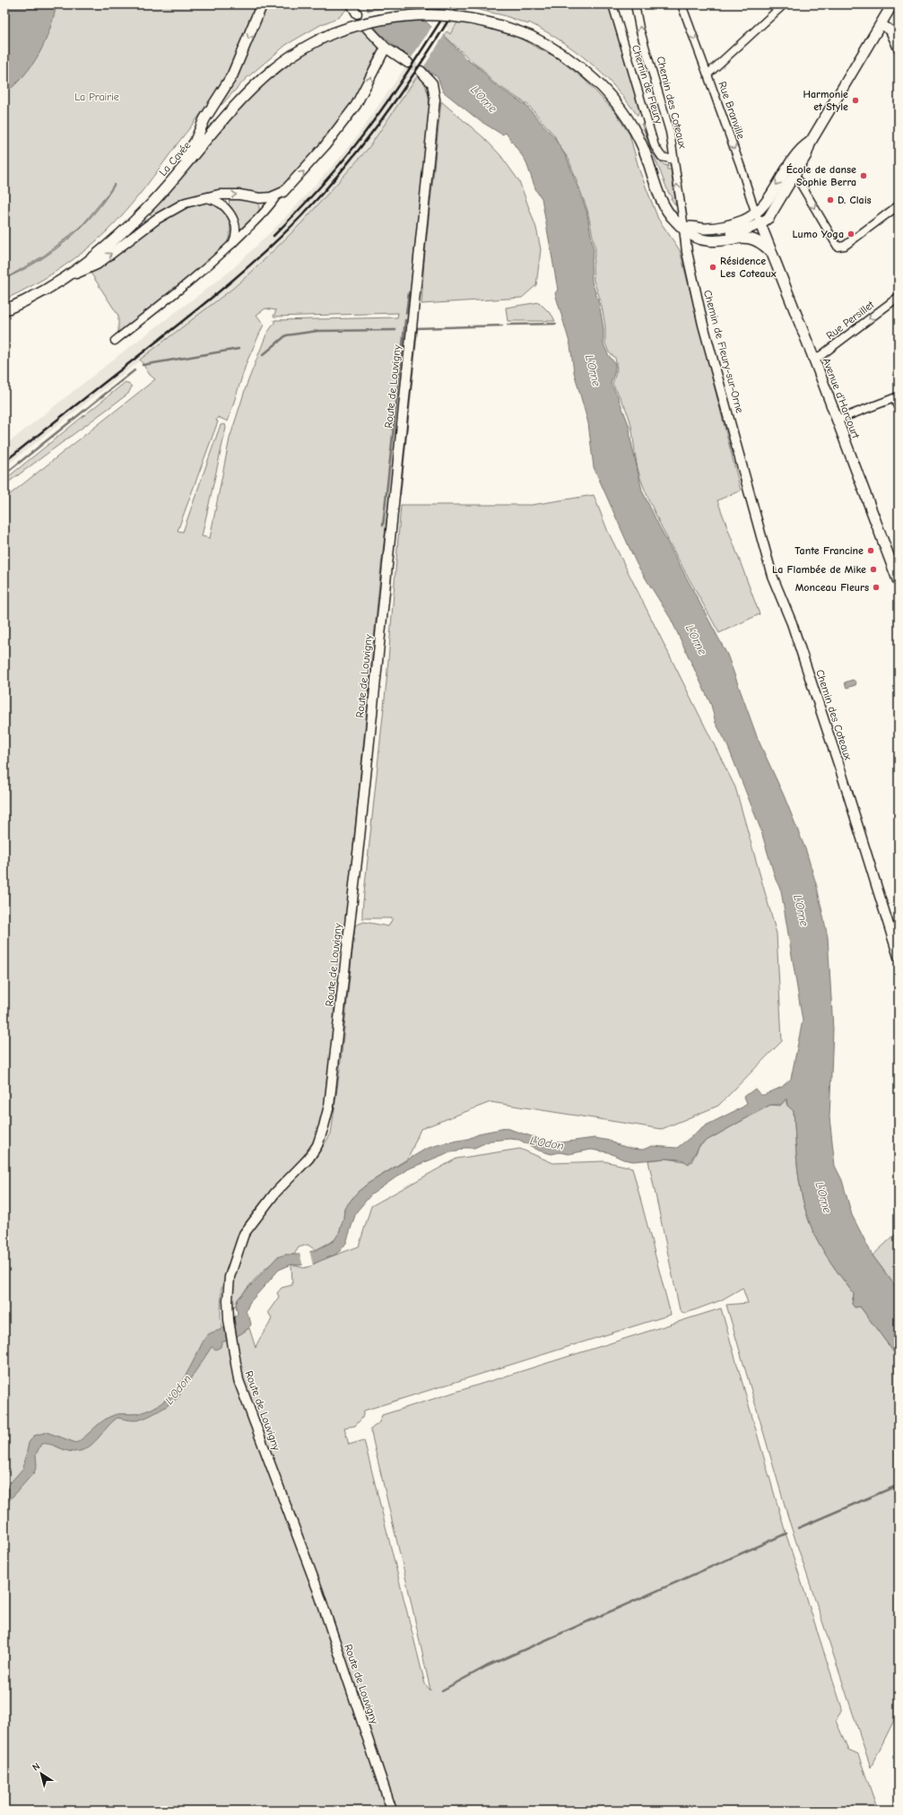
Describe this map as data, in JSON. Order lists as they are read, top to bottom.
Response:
{
  "streets": {
    "main road": ["La Cavée", "Avenue d'Harcourt"],
    "street": [
      "Chemin de Fleury",
      "Chemin des Coteaux",
      "Rue Branville",
      "Rue Persillet",
      "Chemin de Fleury-sur-Orne",
      "Route de Louvigny"
    ]
  },
  "crossings": [
    ["Chemin de Fleury", "Chemin des Coteaux"],
    ["Chemin des Coteaux", "La Cavée"],
    ["Chemin des Coteaux", "Chemin de Fleury-sur-Orne"],
    ["Rue Branville", "Avenue d'Harcourt"],
    ["La Cavée", "Chemin de Fleury-sur-Orne"],
    ["Rue Persillet", "Avenue d'Harcourt"]
  ],
  "one_way": ["Rue Branville", "Rue Persillet"],
  "water": ["L'Orne", "L'Odon"],
  "parks": ["La Prairie"],
  "places": [
    "Harmonie et Style",
    "École de danse Sophie Berra",
    "D. Clais",
    "Lumo Yoga",
    "Résidence Les Coteaux",
    "Tante Francine",
    "La Flambée de Mike",
    "Monceau Fleurs"
  ],
  "north": "top left"
}
